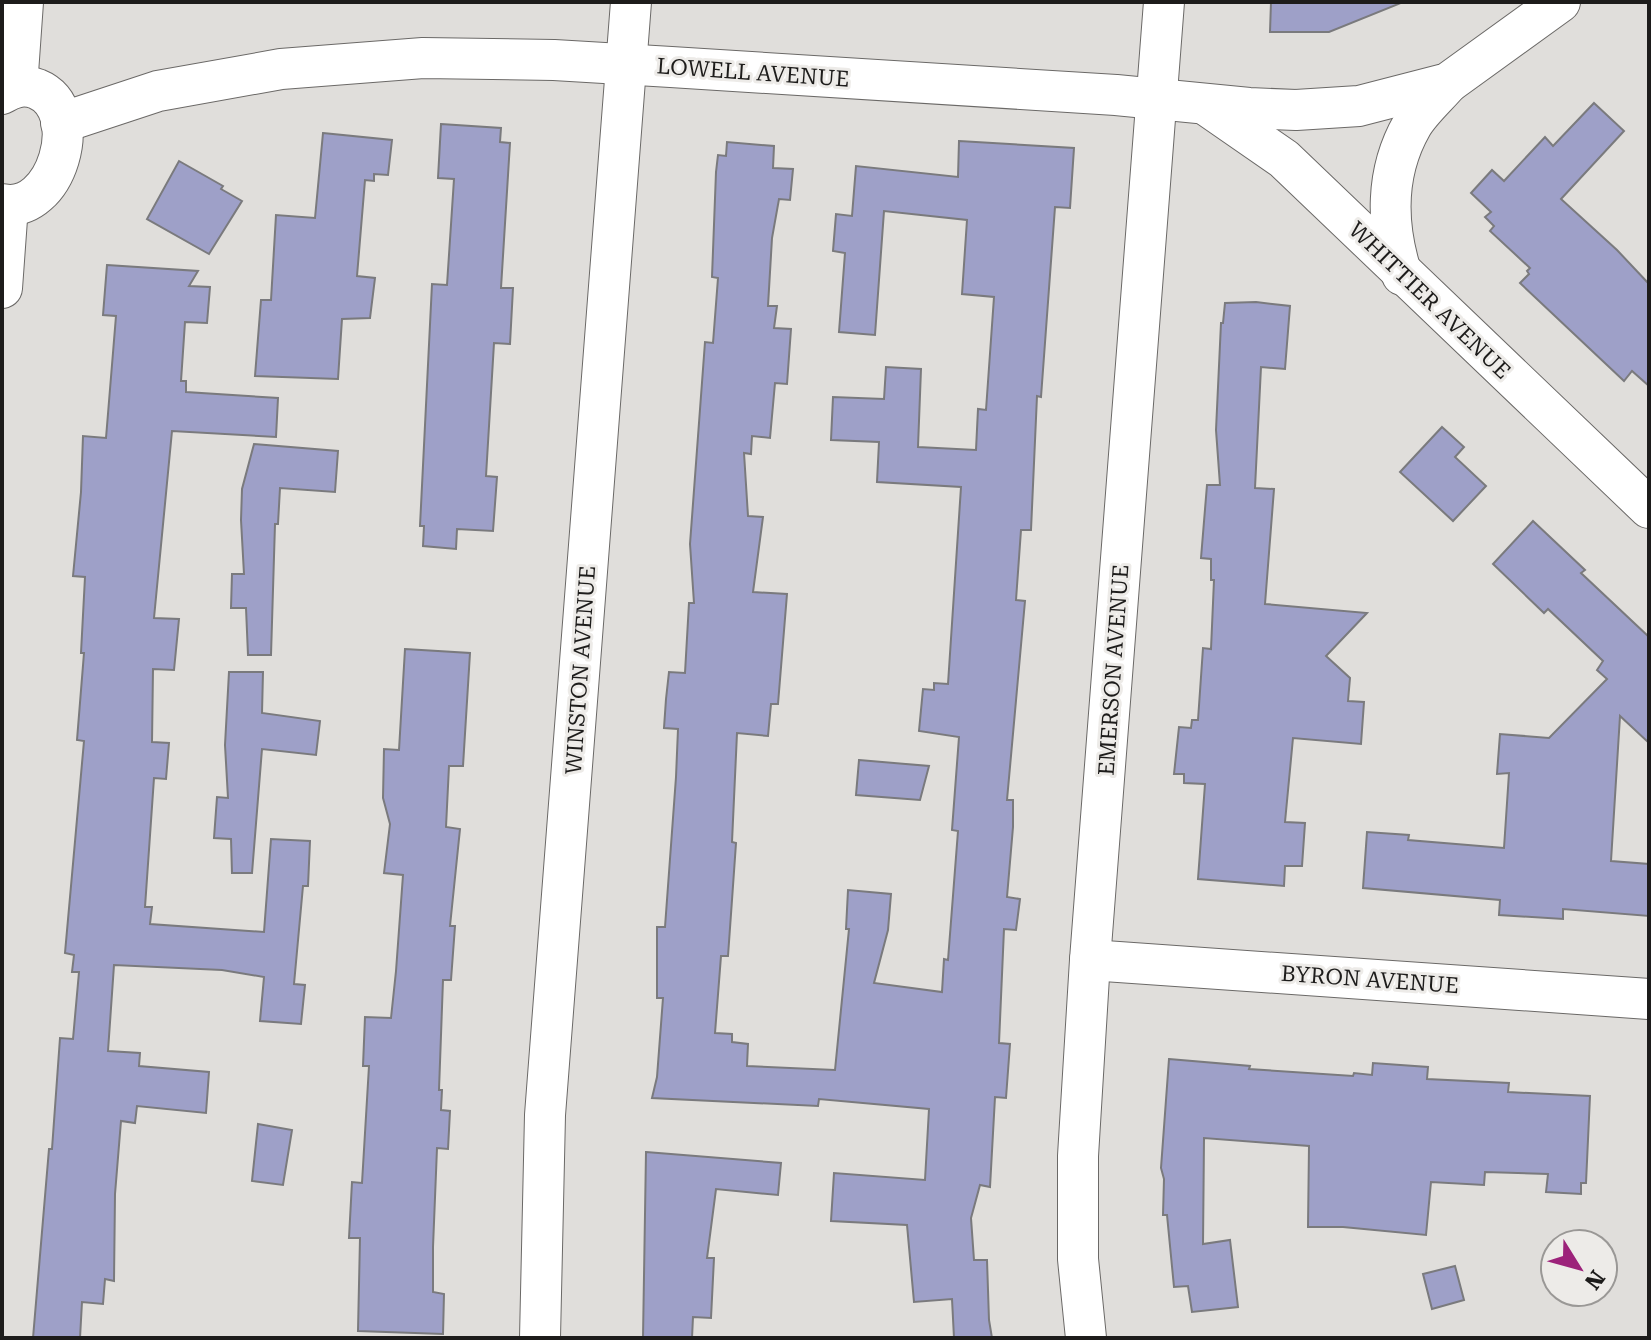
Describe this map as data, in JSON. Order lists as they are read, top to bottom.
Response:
{
  "streets": {
    "street": [
      "LOWELL AVENUE",
      "WHITTIER AVENUE",
      "WINSTON AVENUE",
      "EMERSON AVENUE",
      "BYRON AVENUE"
    ]
  },
  "crossings": [
    ["LOWELL AVENUE", "WHITTIER AVENUE"],
    ["LOWELL AVENUE", "WINSTON AVENUE"],
    ["LOWELL AVENUE", "EMERSON AVENUE"],
    ["EMERSON AVENUE", "BYRON AVENUE"]
  ],
  "north": "bottom right"
}
